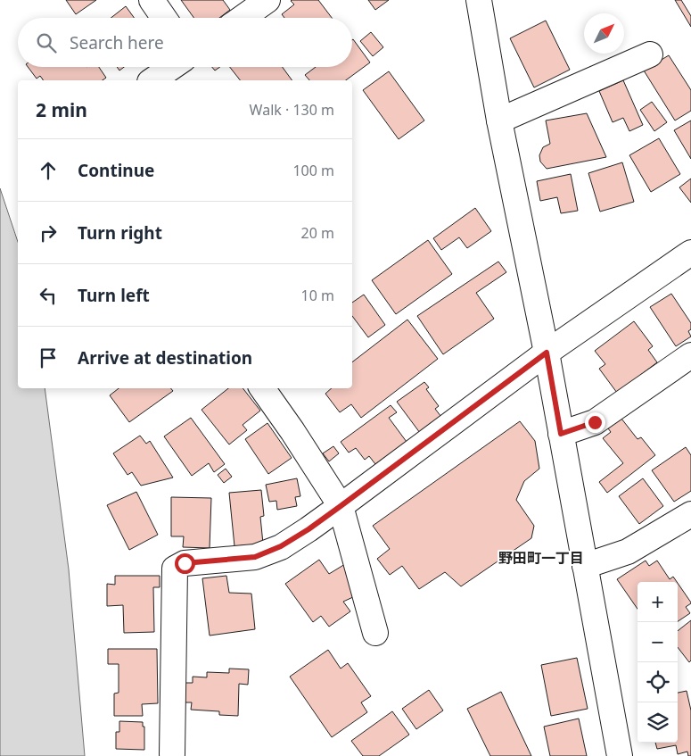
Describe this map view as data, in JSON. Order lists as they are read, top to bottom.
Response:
{
  "districts": ["野田町一丁目"],
  "north": "top right",
  "page": {
    "search": "Search here",
    "heading": ["2 min", "Walk · 130 m"],
    "list": [
      ["Continue", "100 m"],
      ["Turn right", "20 m"],
      ["Turn left", "10 m"],
      "Arrive at destination"
    ],
    "map_buttons": ["+", "−"]
  }
}
